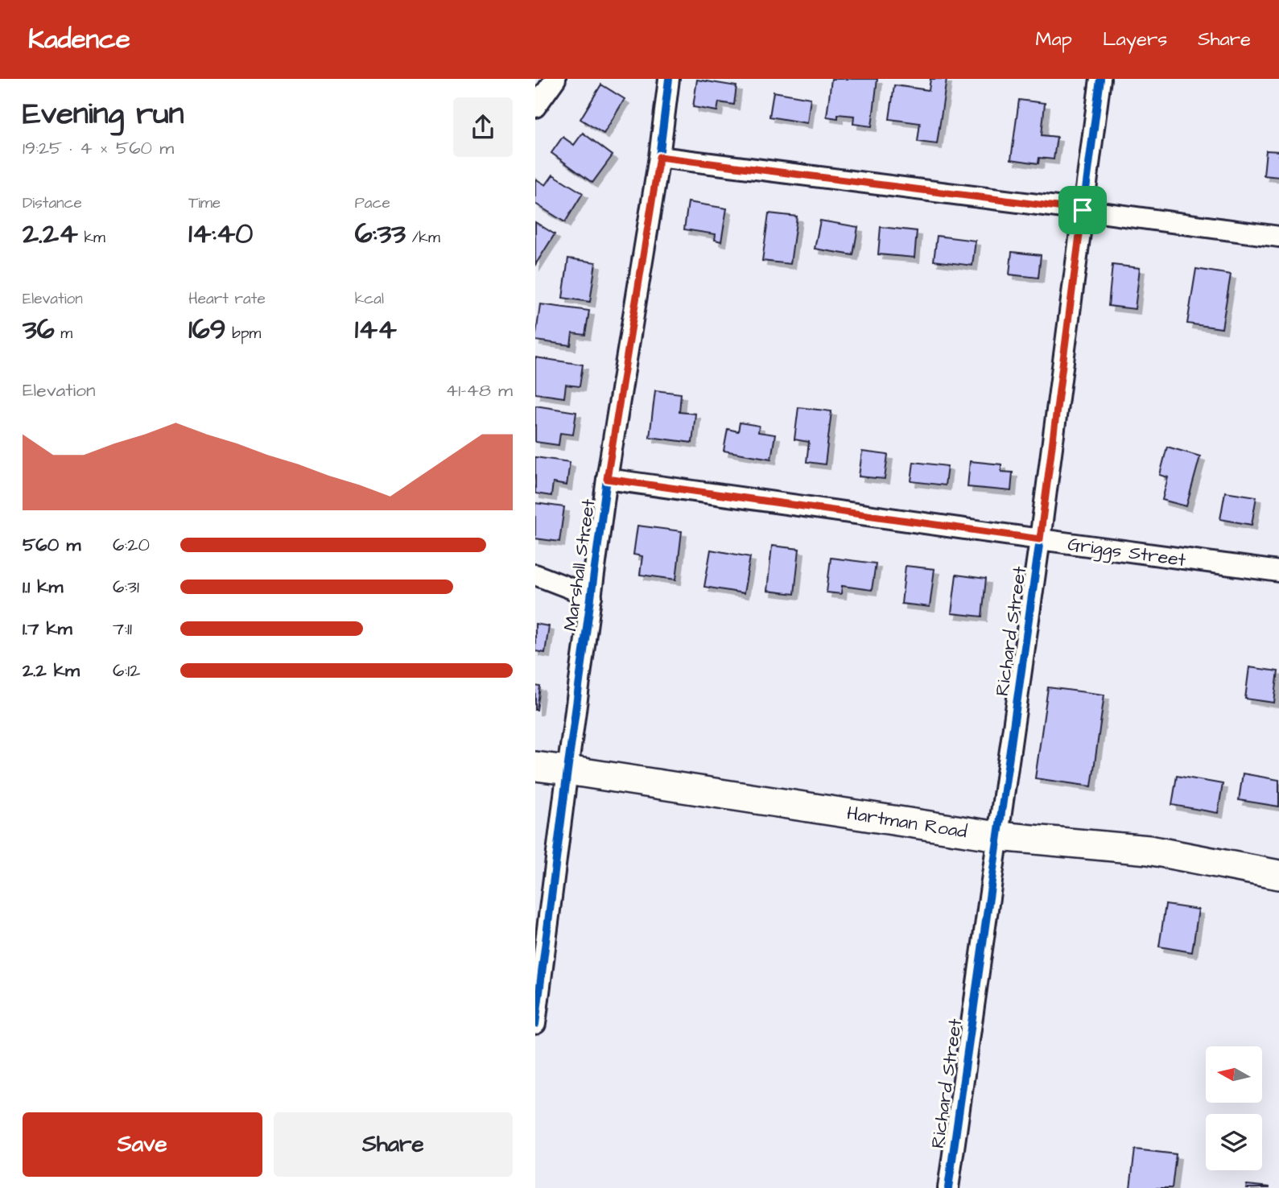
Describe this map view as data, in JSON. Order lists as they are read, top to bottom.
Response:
{
  "streets": {
    "street": [
      "Griggs Street",
      "Marshall Street",
      "Richard Street",
      "Hartman Road"
    ]
  },
  "crossings": [
    ["Griggs Street", "Marshall Street"],
    ["Griggs Street", "Richard Street"],
    ["Marshall Street", "Hartman Road"],
    ["Richard Street", "Hartman Road"]
  ],
  "north": "left",
  "page": {
    "header": "Kadence",
    "nav": ["Map", "Layers", "Share"],
    "heading": ["Evening run", "19:25 · 4 × 560 m"],
    "stats": [
      ["Distance", "2.24 km"],
      ["Time", "14:40"],
      ["Pace", "6:33 /km"],
      ["Elevation", "36 m"],
      ["Heart rate", "169 bpm"],
      ["kcal", "144"]
    ],
    "chart": ["Elevation", "41–48 m"],
    "list": [
      {
        "name": "560 m",
        "note": "6:20"
      },
      {
        "name": "1.1 km",
        "note": "6:31"
      },
      {
        "name": "1.7 km",
        "note": "7:11"
      },
      {
        "name": "2.2 km",
        "note": "6:12"
      }
    ],
    "buttons": ["Save", "Share"]
  }
}
